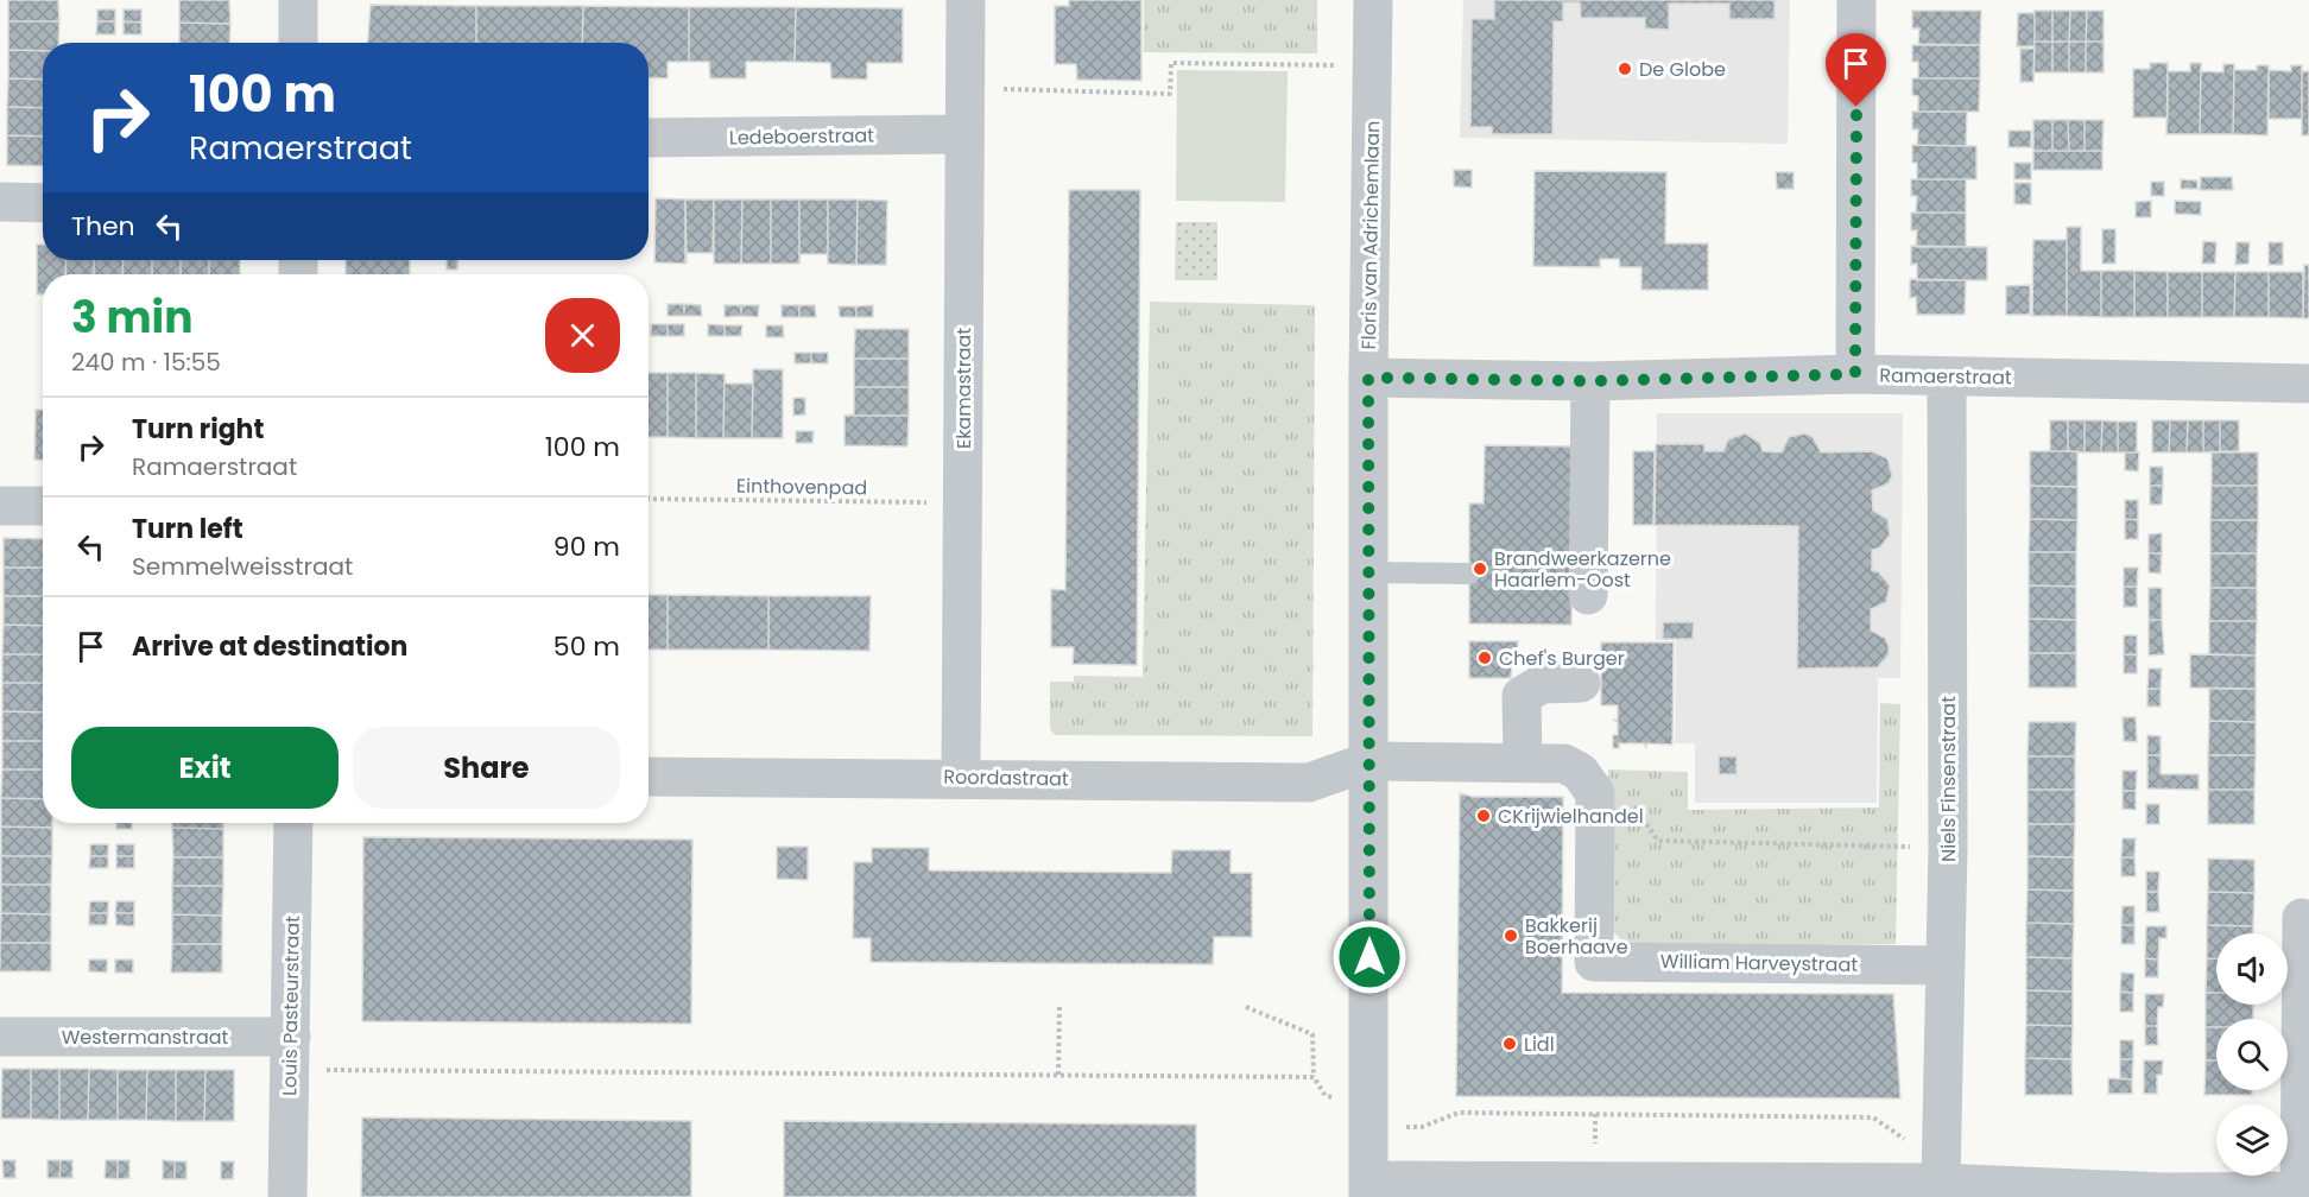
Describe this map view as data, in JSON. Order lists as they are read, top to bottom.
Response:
{
  "streets": {
    "street": [
      "Ledeboerstraat",
      "Floris van Adrichemlaan",
      "Ramaerstraat",
      "Ekamastraat",
      "Roordastraat",
      "Niels Finsenstraat",
      "William Harveystraat",
      "Louis Pasteurstraat",
      "Westermanstraat"
    ],
    "path": ["Einthovenpad"]
  },
  "crossings": [
    ["Ledeboerstraat", "Ekamastraat"],
    ["Floris van Adrichemlaan", "Ramaerstraat"],
    ["Floris van Adrichemlaan", "Roordastraat"],
    ["Floris van Adrichemlaan", "William Harveystraat"],
    ["Ramaerstraat", "Niels Finsenstraat"],
    ["Ekamastraat", "Einthovenpad"],
    ["Ekamastraat", "Roordastraat"],
    ["Roordastraat", "William Harveystraat"],
    ["Niels Finsenstraat", "William Harveystraat"],
    ["Louis Pasteurstraat", "Westermanstraat"]
  ],
  "places": [
    "De Globe",
    "Brandweerkazerne Haarlem-Oost",
    "Chef's Burger",
    "CKrijwielhandel",
    "Bakkerij Boerhaave",
    "Lidl"
  ],
  "page": {
    "turn": ["100 m", "Ramaerstraat"],
    "then": "Then",
    "heading": ["3 min", "240 m · 15:55"],
    "list": [
      {
        "name": "Turn right",
        "note": "Ramaerstraat",
        "value": "100 m"
      },
      {
        "name": "Turn left",
        "note": "Semmelweisstraat",
        "value": "90 m"
      },
      {
        "name": "Arrive at destination",
        "value": "50 m"
      }
    ],
    "buttons": ["Exit", "Share"]
  }
}
